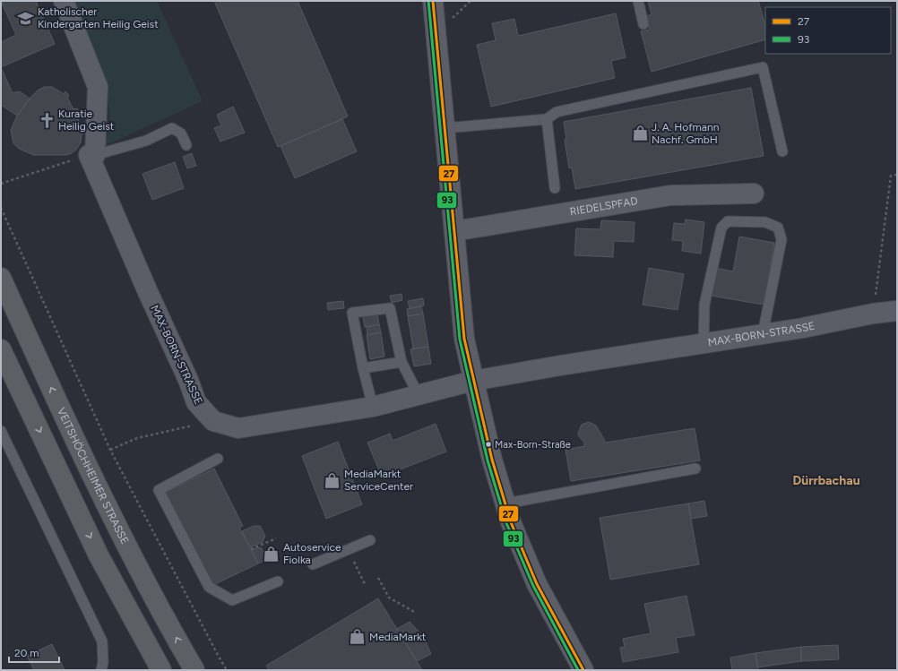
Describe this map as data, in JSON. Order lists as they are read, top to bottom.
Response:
{
  "streets": {
    "highway": ["VEITSHÖCHHEIMER STRASSE"],
    "street": ["RIEDELSPFAD", "MAX-BORN-STRASSE"]
  },
  "districts": ["Dürrbachau"],
  "places": {
    "school or university": ["Katholischer Kindergarten Heilig Geist"],
    "church": ["Kuratie Heilig Geist"],
    "shop": [
      "J. A. Hofmann Nachf. GmbH",
      "MediaMarkt ServiceCenter",
      "Autoservice Fiolka",
      "MediaMarkt"
    ],
    "other": ["Max-Born-Straße"]
  },
  "lines": ["transit line 27", "transit line 93"],
  "legend": ["27", "93"],
  "scale_bar": "20 m"
}
